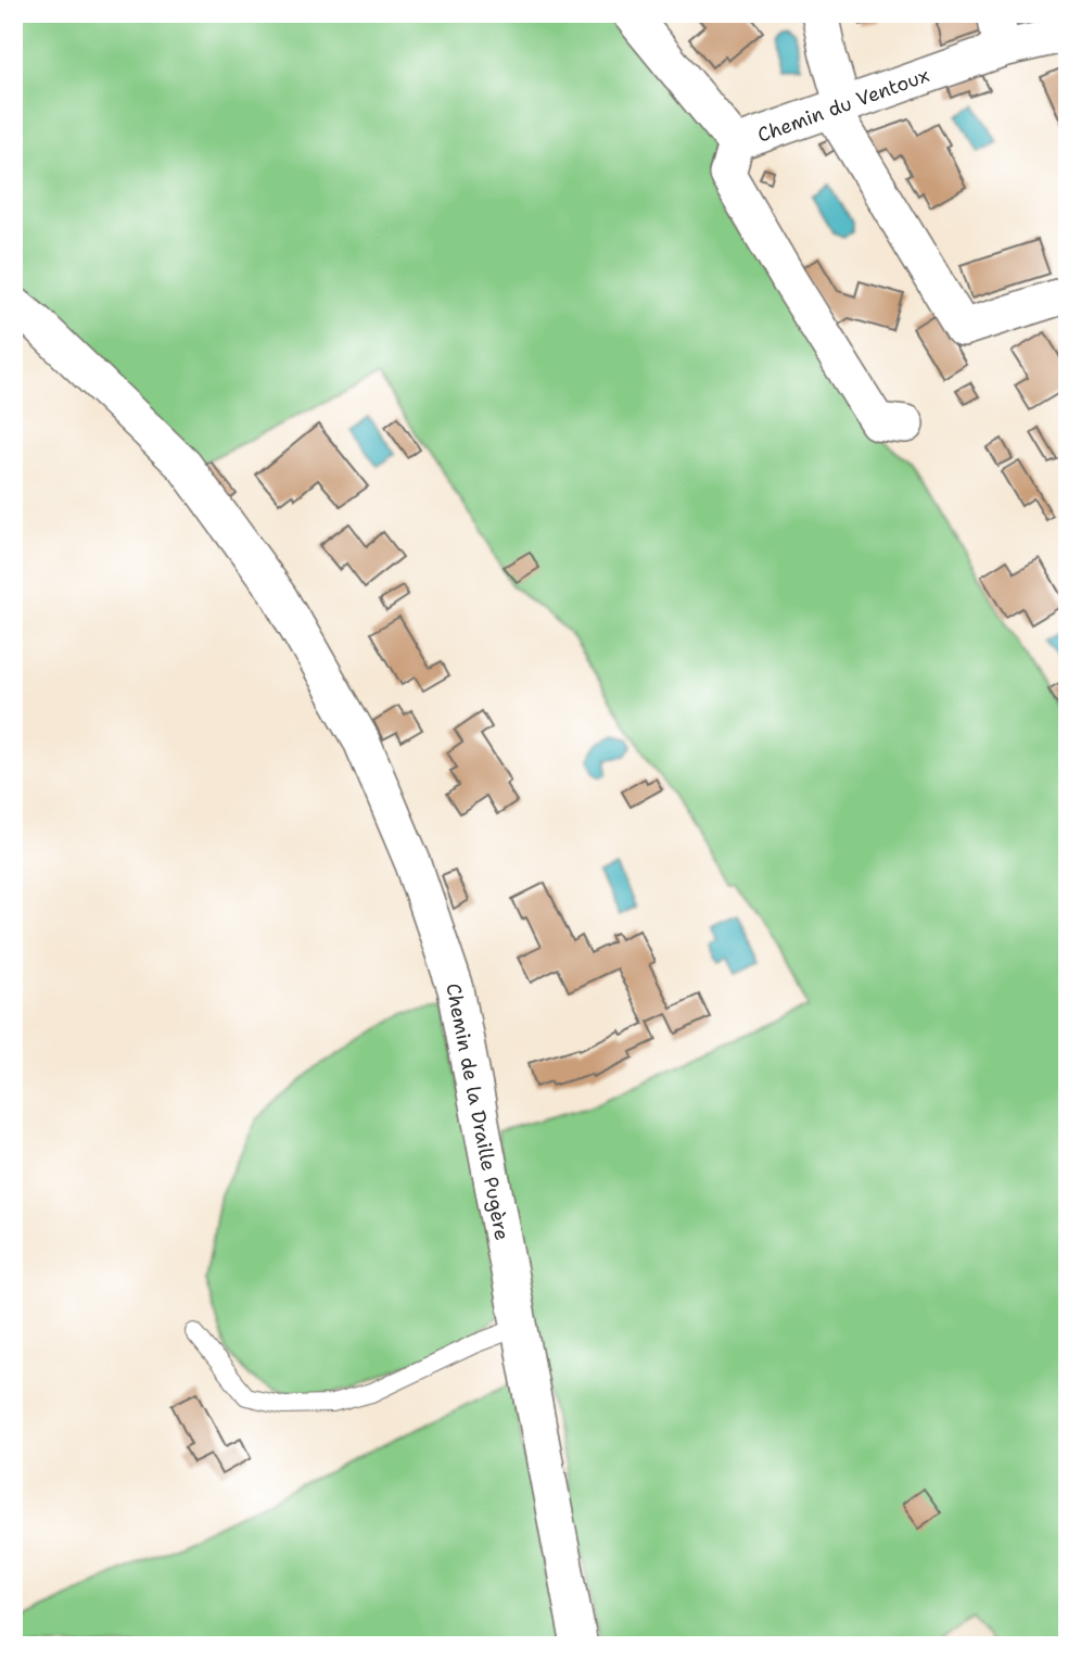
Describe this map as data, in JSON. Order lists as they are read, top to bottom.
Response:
{
  "streets": {
    "street": ["Chemin du Ventoux", "Chemin de la Draille Pugère"]
  }
}
